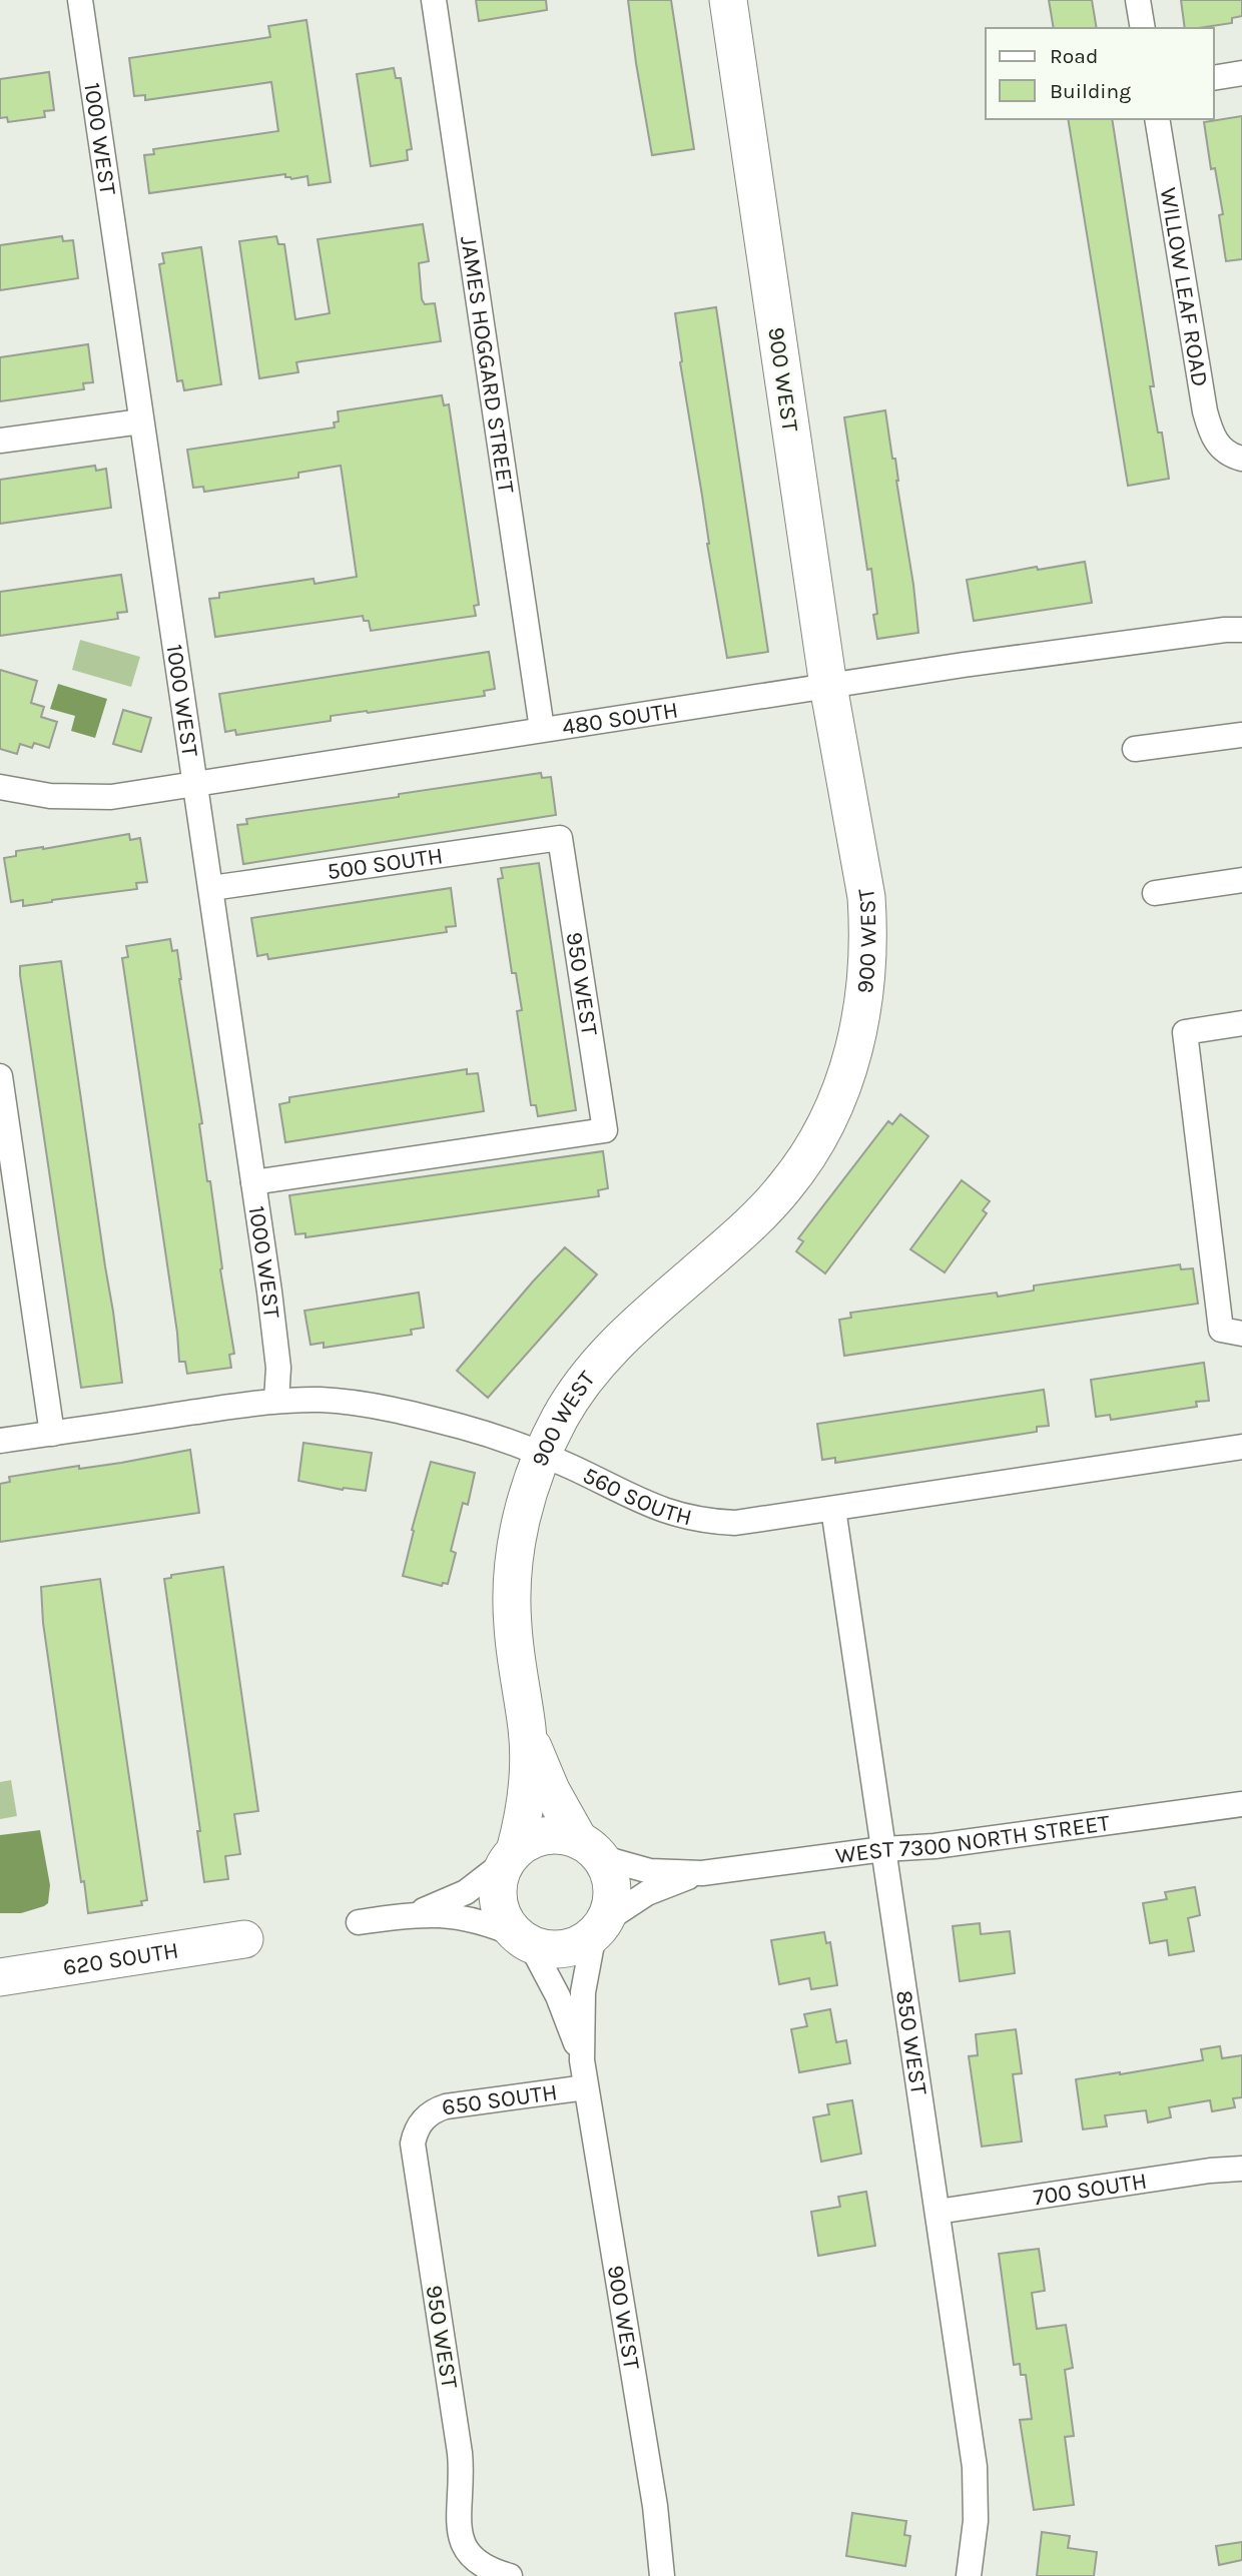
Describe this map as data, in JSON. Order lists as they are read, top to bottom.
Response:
{
  "streets": {
    "street": [
      "1000 WEST",
      "WILLOW LEAF ROAD",
      "JAMES HOGGARD STREET",
      "900 WEST",
      "480 SOUTH",
      "500 SOUTH",
      "950 WEST",
      "560 SOUTH",
      "WEST 7300 NORTH STREET",
      "620 SOUTH",
      "850 WEST",
      "650 SOUTH",
      "700 SOUTH"
    ]
  },
  "crossings": [
    ["1000 WEST", "480 SOUTH"],
    ["1000 WEST", "500 SOUTH"],
    ["1000 WEST", "950 WEST"],
    ["1000 WEST", "560 SOUTH"],
    ["JAMES HOGGARD STREET", "480 SOUTH"],
    ["900 WEST", "480 SOUTH"],
    ["900 WEST", "560 SOUTH"],
    ["900 WEST", "WEST 7300 NORTH STREET"],
    ["900 WEST", "650 SOUTH"],
    ["500 SOUTH", "950 WEST"],
    ["950 WEST", "650 SOUTH"],
    ["560 SOUTH", "850 WEST"],
    ["WEST 7300 NORTH STREET", "850 WEST"],
    ["850 WEST", "700 SOUTH"]
  ],
  "legend": ["Road", "Building"]
}
